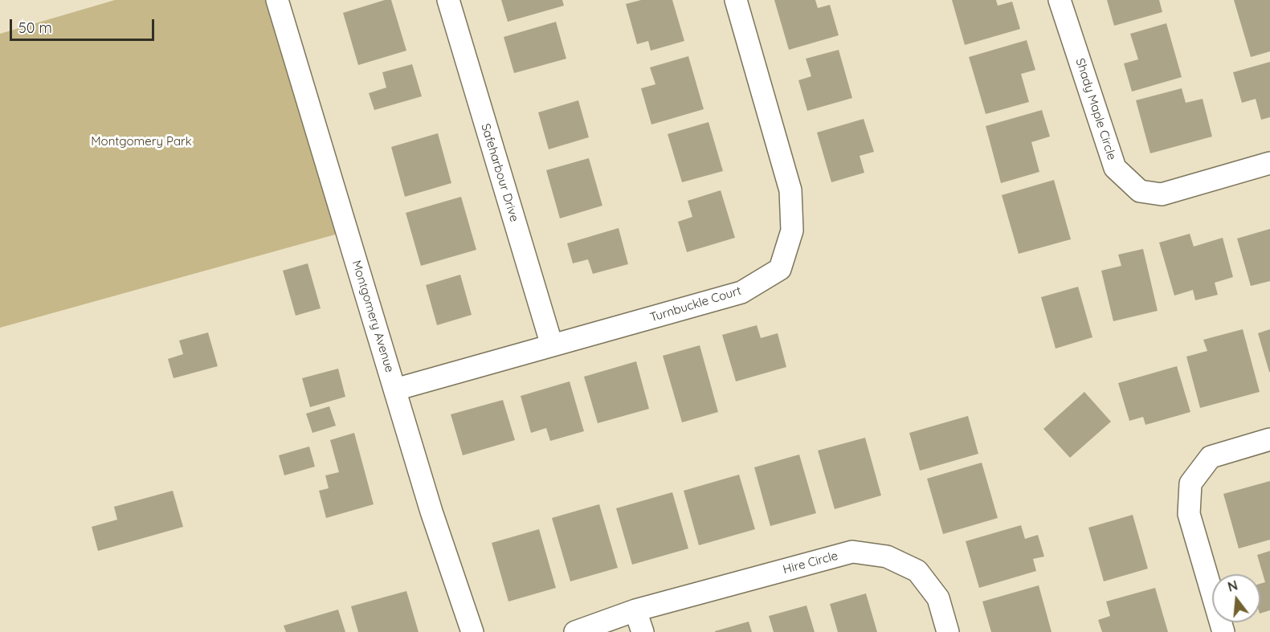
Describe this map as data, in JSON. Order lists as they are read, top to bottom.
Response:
{
  "streets": {
    "street": [
      "Shady Maple Circle",
      "Safeharbour Drive",
      "Turnbuckle Court",
      "Montgomery Avenue",
      "Hire Circle"
    ]
  },
  "crossings": [
    ["Safeharbour Drive", "Turnbuckle Court"],
    ["Turnbuckle Court", "Montgomery Avenue"]
  ],
  "parks": ["Montgomery Park"],
  "scale_bar": "50 m",
  "north": "top"
}
